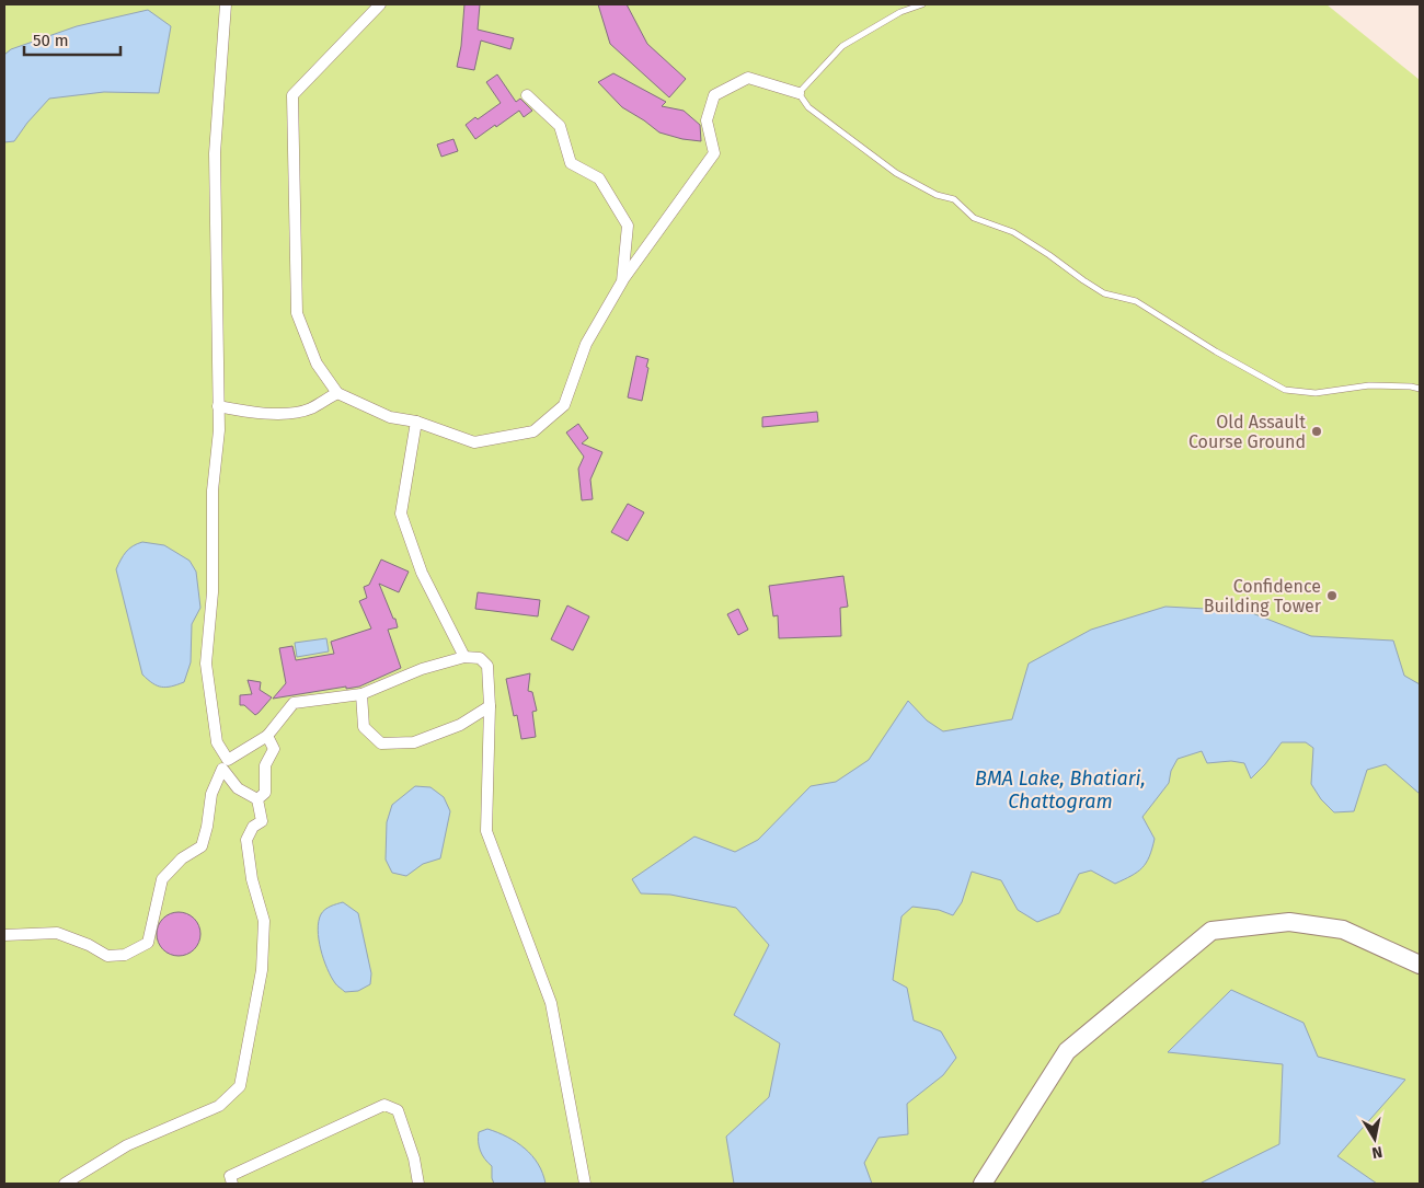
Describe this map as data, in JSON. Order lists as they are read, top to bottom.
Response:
{
  "water": ["BMA Lake, Bhatiari, Chattogram"],
  "places": ["Old Assault Course Ground", "Confidence Building Tower"],
  "scale_bar": "50 m",
  "north": "bottom"
}
